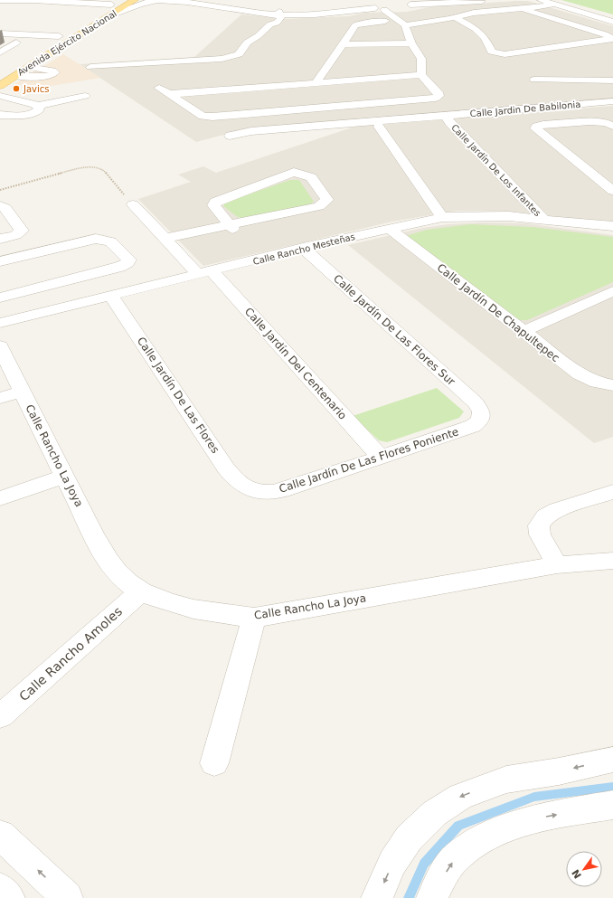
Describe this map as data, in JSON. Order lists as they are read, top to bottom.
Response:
{
  "streets": {
    "main road": ["Avenida Ejército Nacional"],
    "street": [
      "Calle Jardin De Babilonia",
      "Calle Jardín De Los Infantes",
      "Calle Rancho Mesteñas",
      "Calle Jardín De Chapultepec",
      "Calle Jardín De Las Flores Sur",
      "Calle Jardín Del Centenario",
      "Calle Jardín De Las Flores",
      "Calle Rancho La Joya",
      "Calle Jardín De Las Flores Poniente",
      "Calle Rancho Amoles"
    ]
  },
  "crossings": [
    ["Calle Jardin De Babilonia", "Calle Jardín De Los Infantes"],
    ["Calle Jardín De Los Infantes", "Calle Rancho Mesteñas"],
    ["Calle Rancho Mesteñas", "Calle Jardín De Chapultepec"],
    ["Calle Rancho Mesteñas", "Calle Jardín De Las Flores Sur"],
    ["Calle Rancho Mesteñas", "Calle Jardín Del Centenario"],
    ["Calle Rancho Mesteñas", "Calle Jardín De Las Flores"],
    ["Calle Jardín De Las Flores Sur", "Calle Jardín De Las Flores Poniente"],
    ["Calle Jardín Del Centenario", "Calle Jardín De Las Flores Poniente"],
    ["Calle Jardín De Las Flores", "Calle Jardín De Las Flores Poniente"],
    ["Calle Rancho La Joya", "Calle Rancho Amoles"]
  ],
  "places": ["Javics"],
  "north": "bottom left"
}
